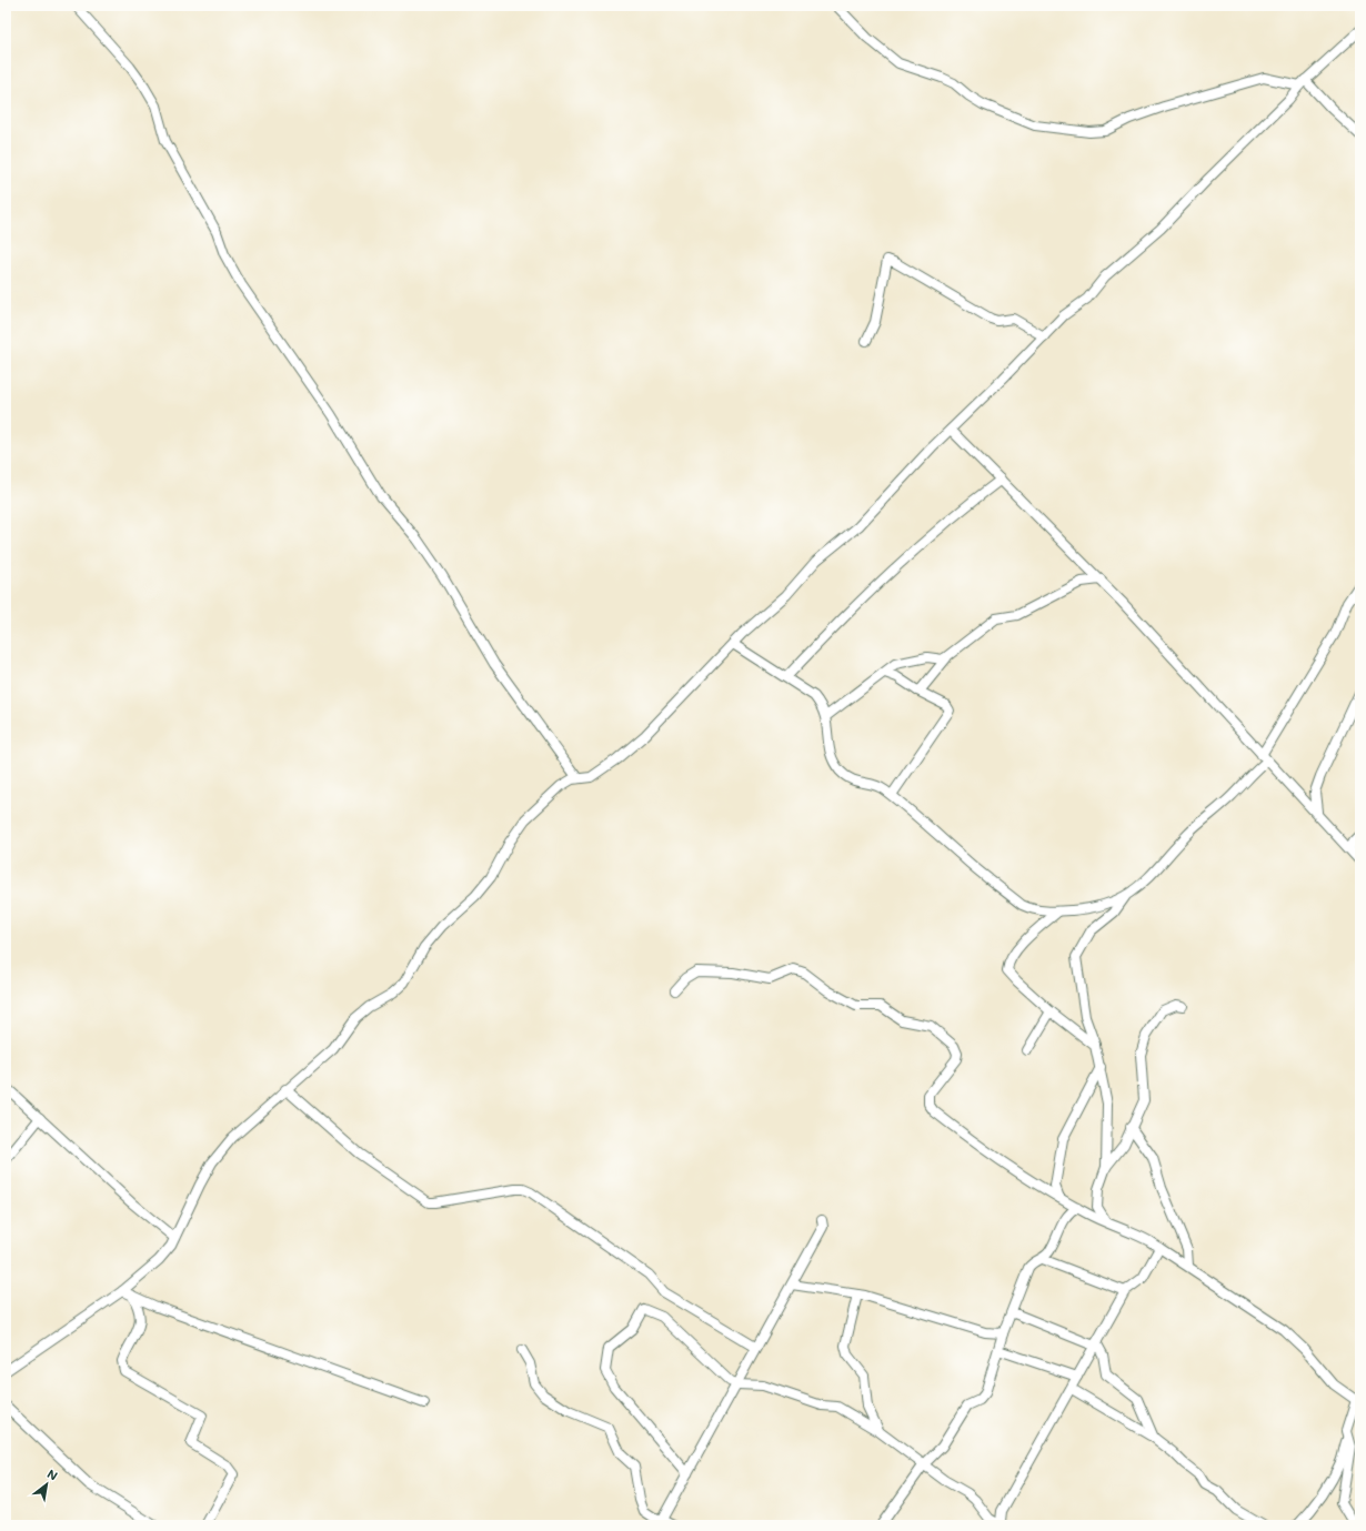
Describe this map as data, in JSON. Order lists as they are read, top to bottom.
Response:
{
  "north": "top right"
}
